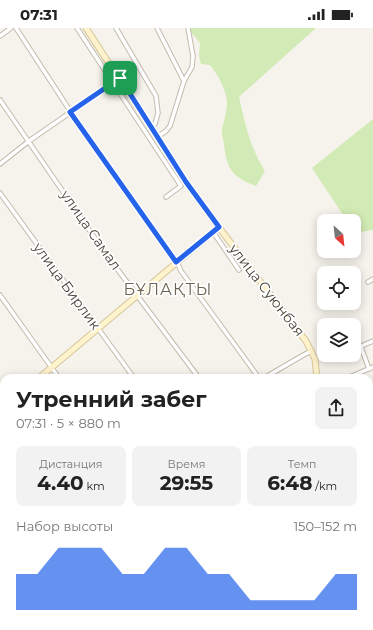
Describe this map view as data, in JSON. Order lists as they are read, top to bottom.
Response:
{
  "streets": {
    "main road": ["улица Суюнбая"],
    "street": ["улица Самал", "улица Бирлик"]
  },
  "districts": ["БҰЛАҚТЫ"],
  "north": "bottom right",
  "page": {
    "status": "07:31",
    "heading": ["Утренний забег", "07:31 · 5 × 880 m"],
    "stats": [
      ["Дистанция", "4.40 km"],
      ["Время", "29:55"],
      ["Темп", "6:48 /km"]
    ],
    "chart": ["Набор высоты", "150–152 m"]
  }
}
